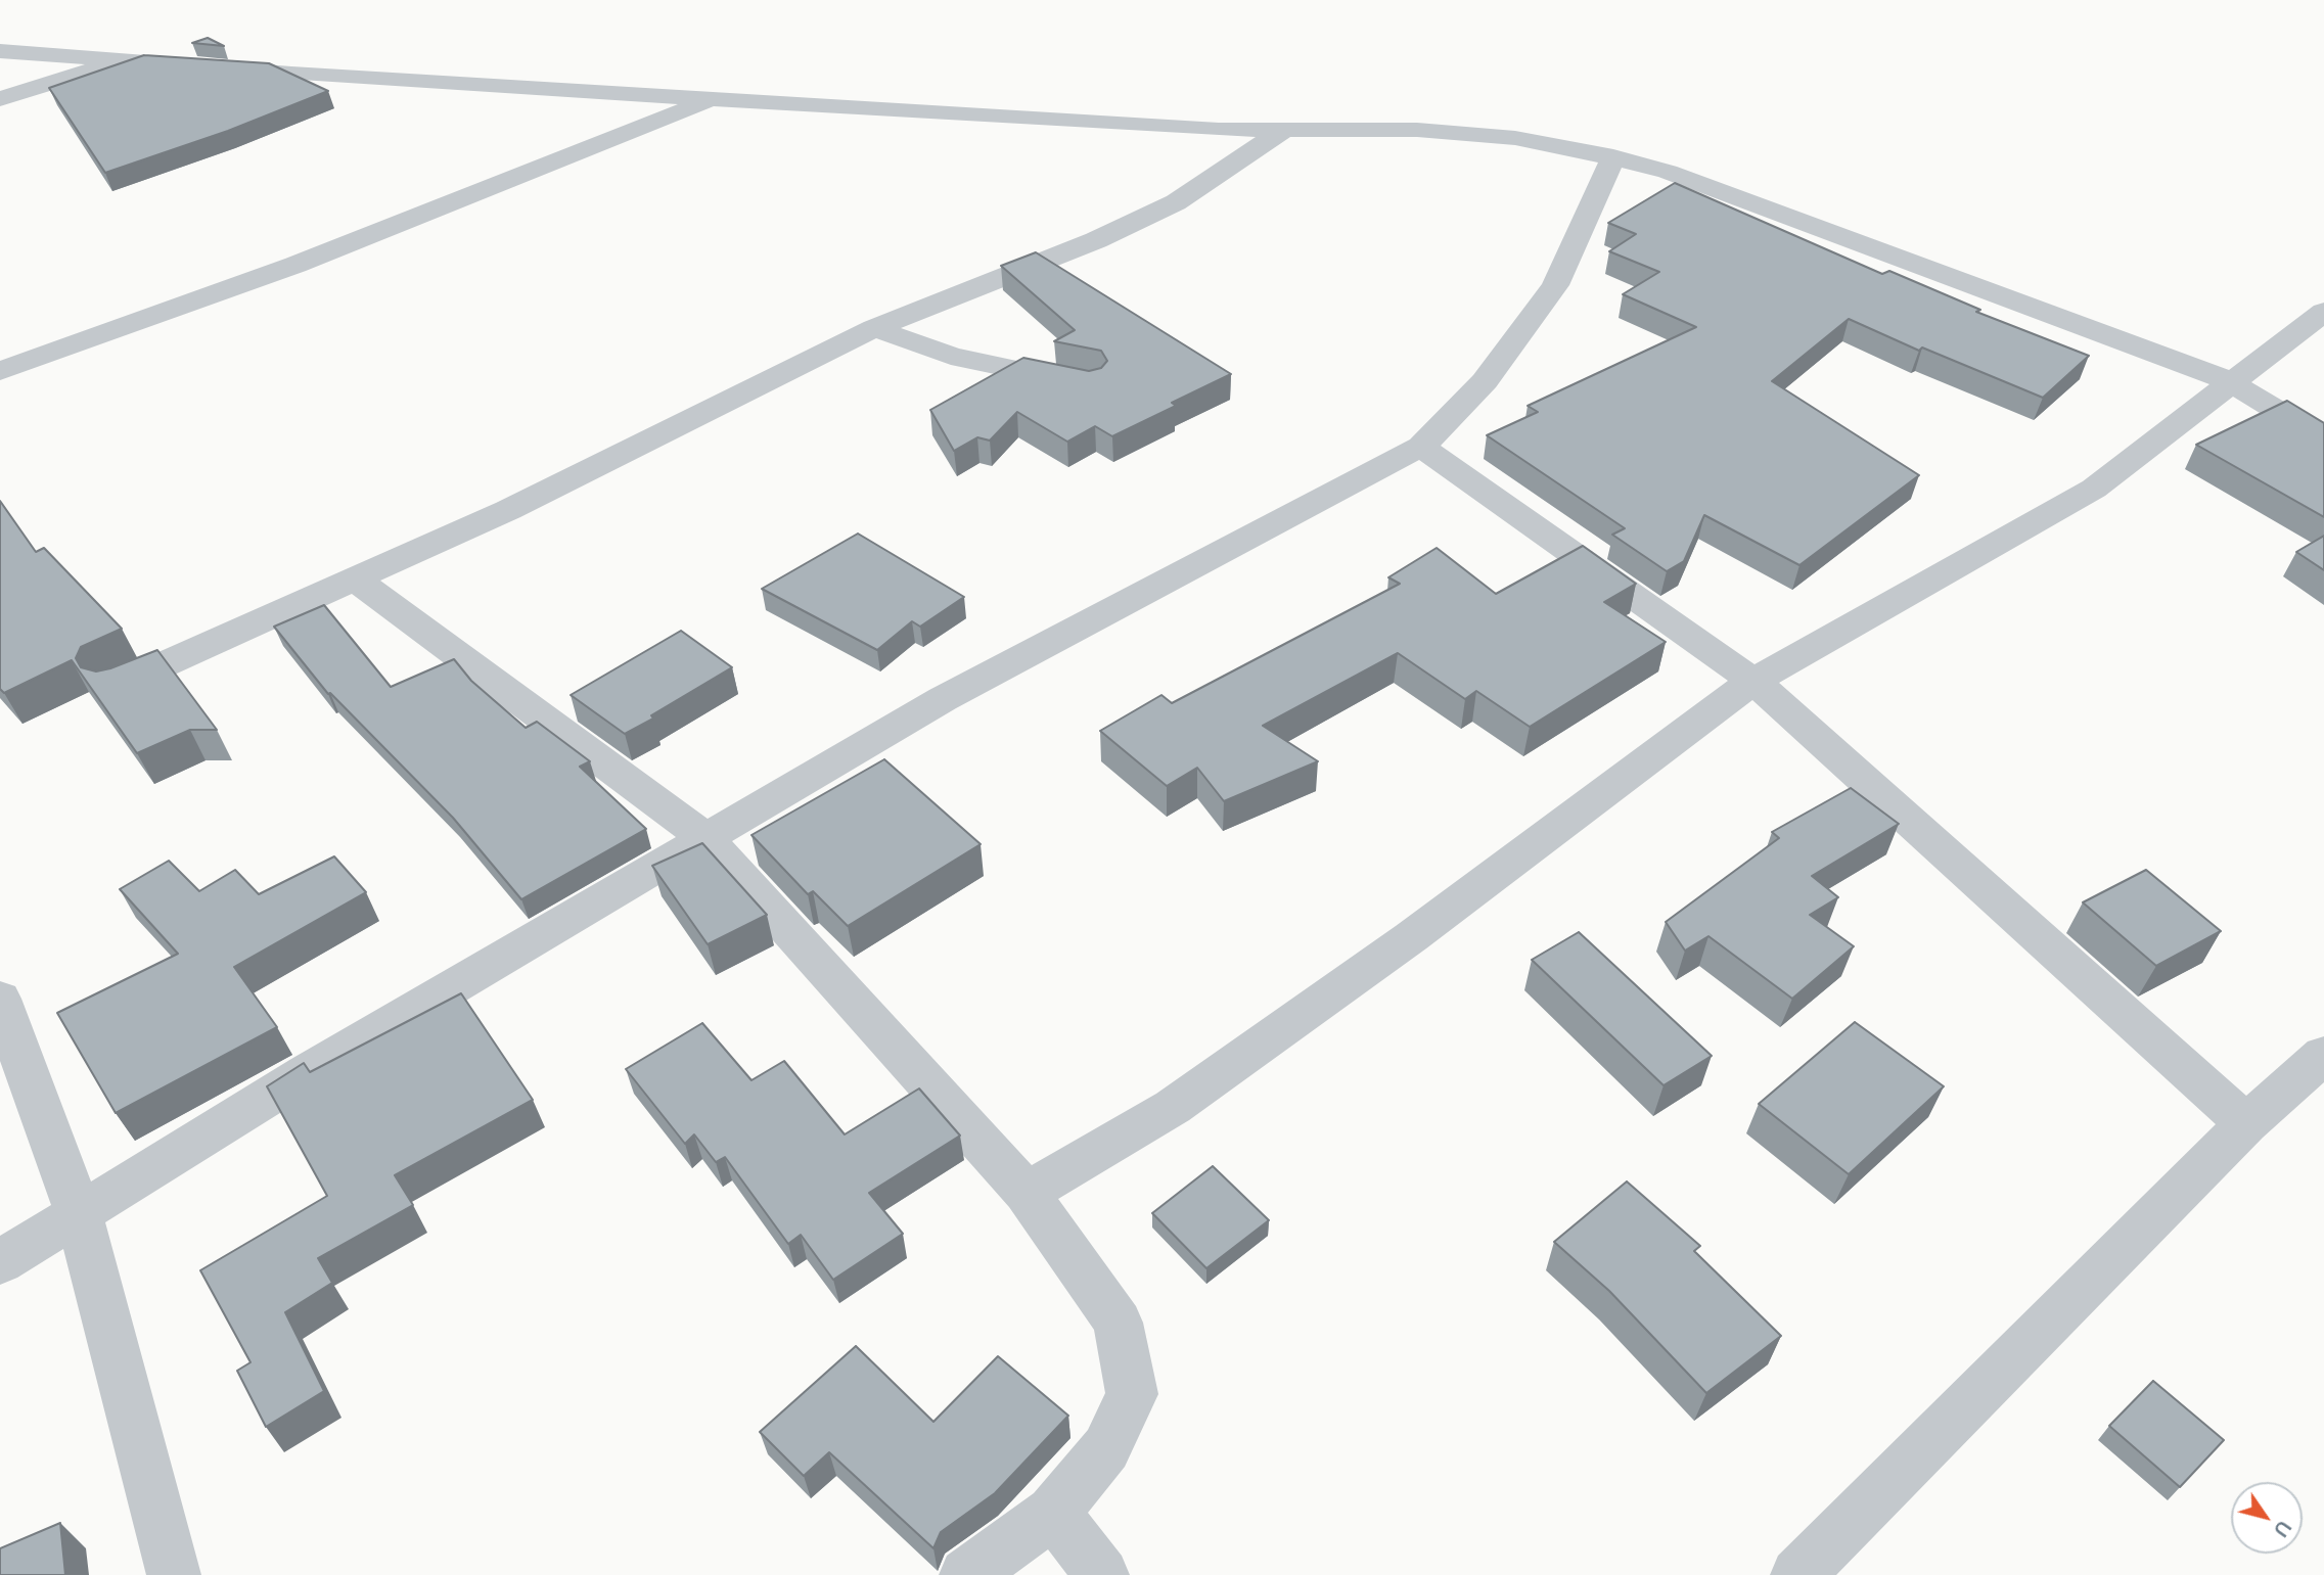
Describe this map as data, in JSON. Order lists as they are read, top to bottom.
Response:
{
  "north": "bottom right"
}
